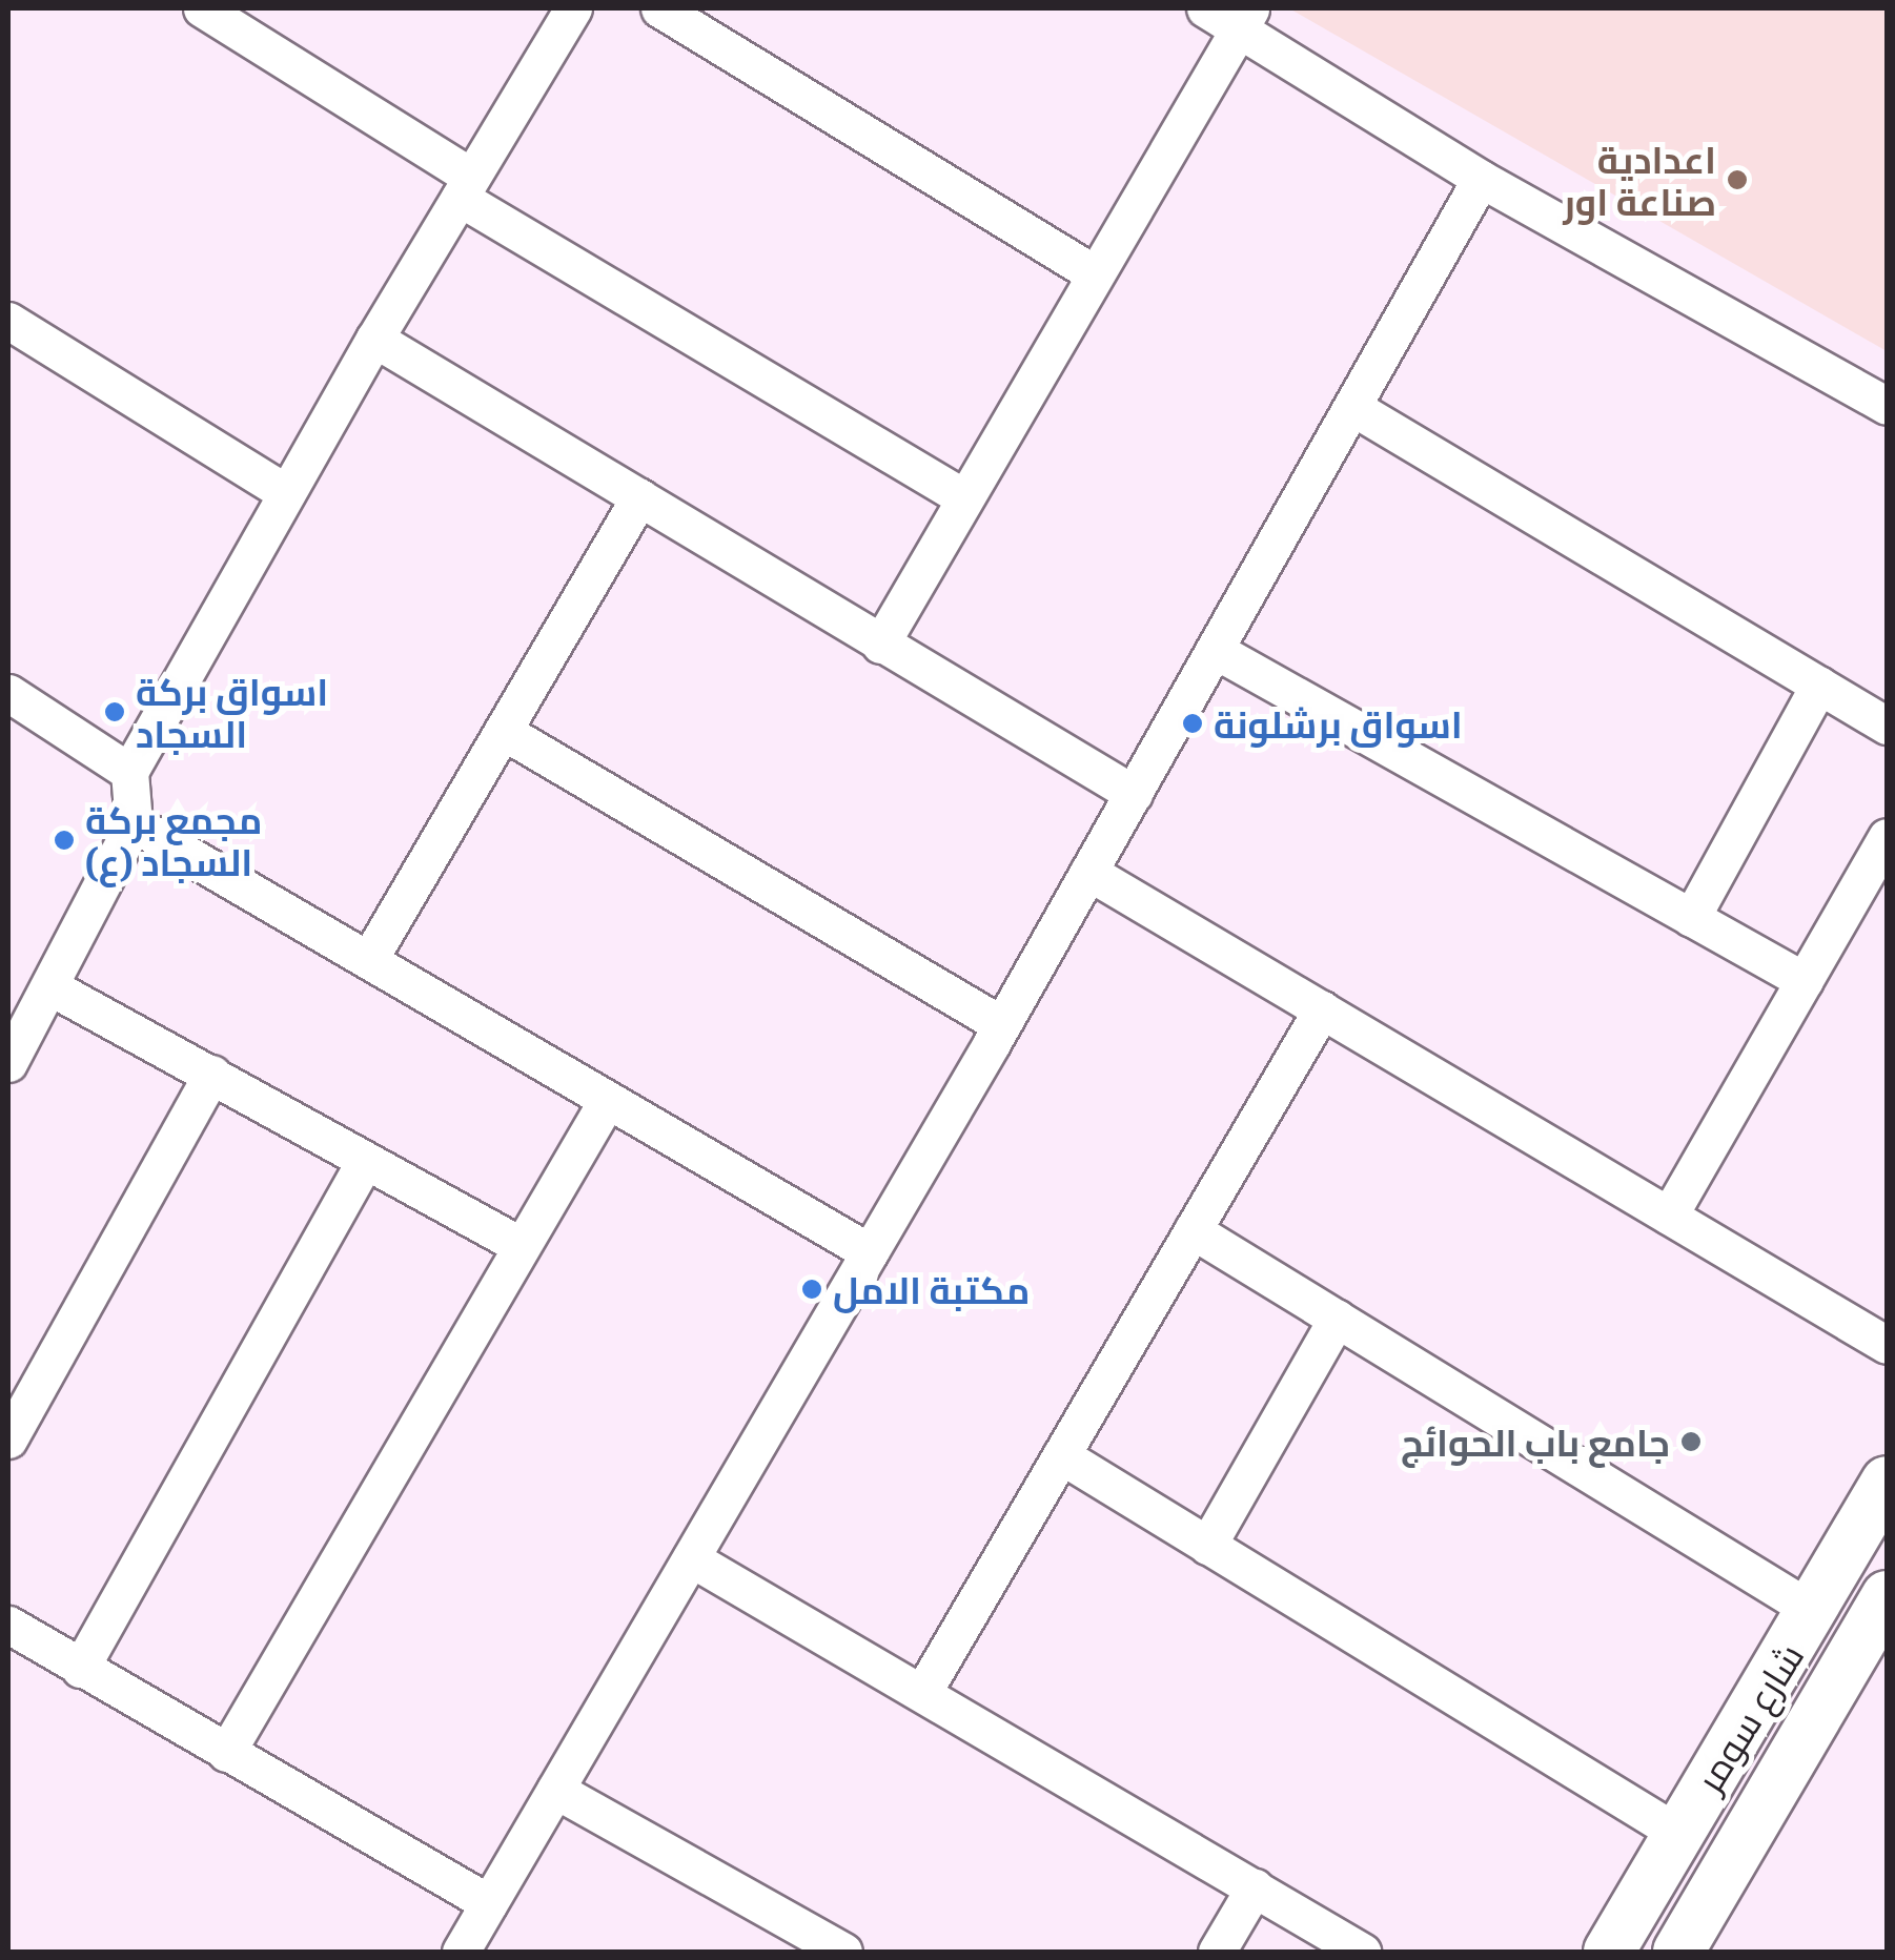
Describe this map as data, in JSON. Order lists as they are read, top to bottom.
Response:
{
  "streets": {
    "main road": ["شارع سومر"]
  },
  "places": [
    "اعدادية صناعة اور",
    "اسواق بركة السجاد",
    "اسواق برشلونة",
    "مجمع بركة السجاد (ع)",
    "مكتبة الامل",
    "جامع باب الحوائج"
  ]
}
